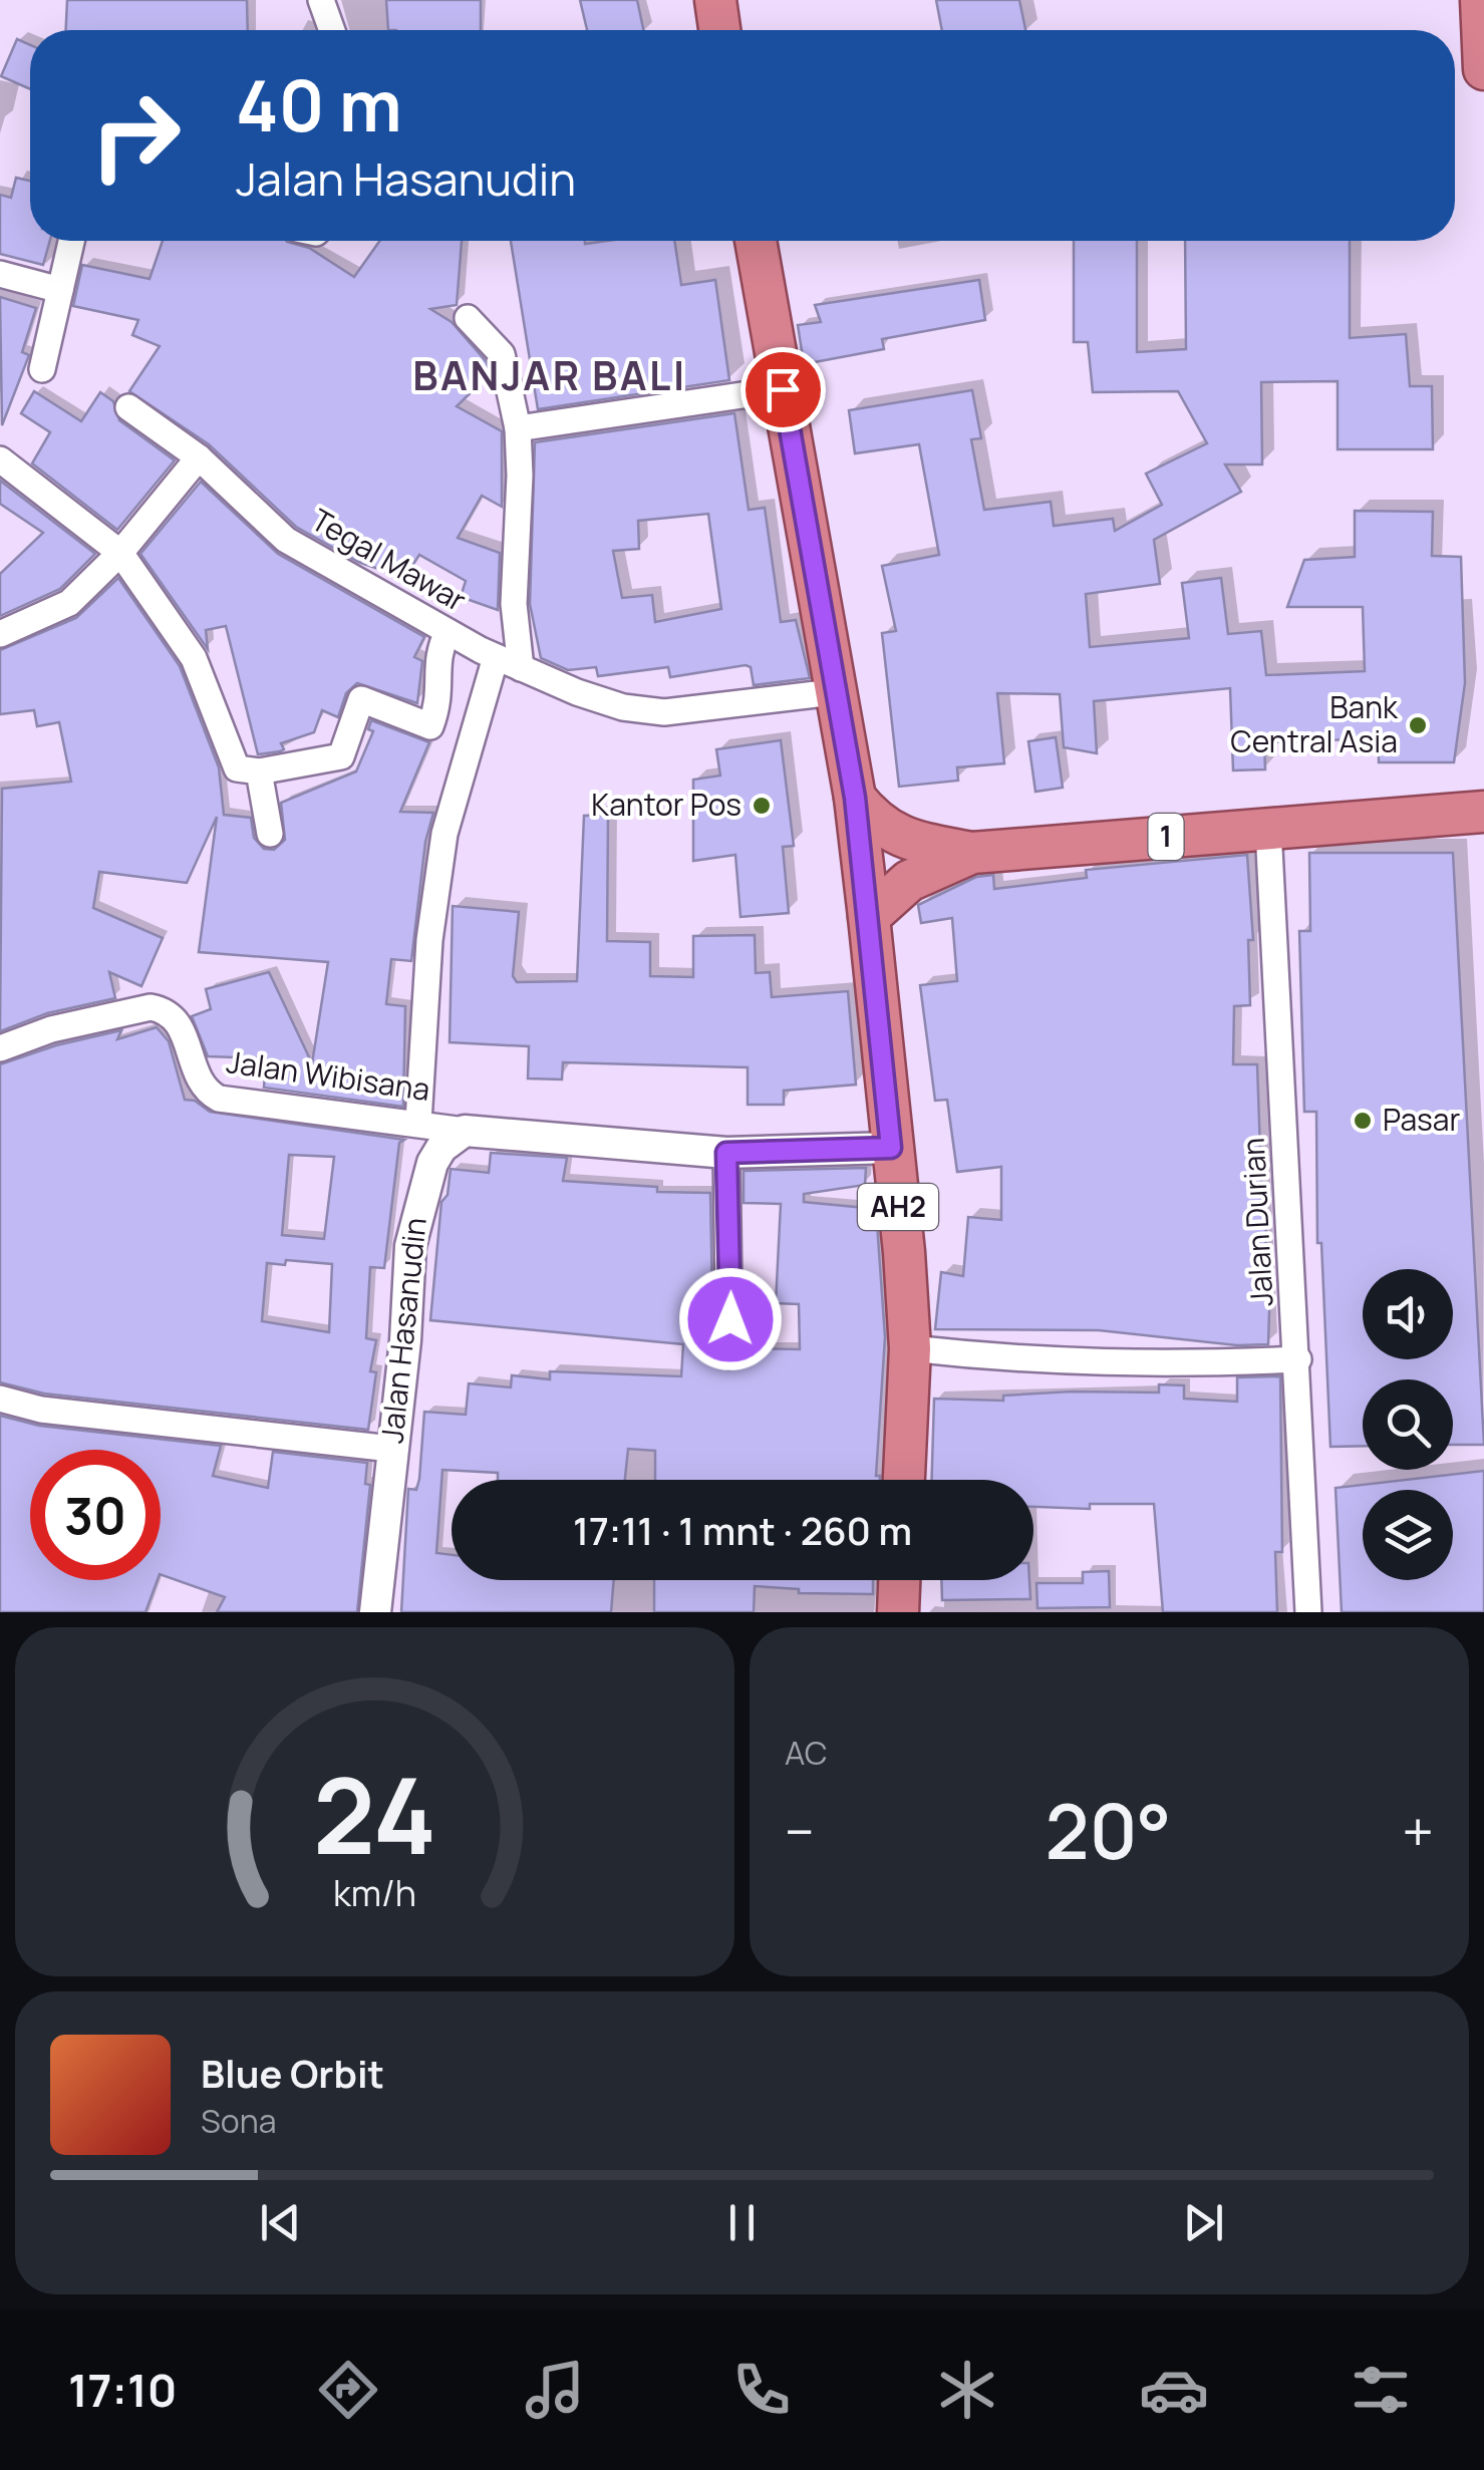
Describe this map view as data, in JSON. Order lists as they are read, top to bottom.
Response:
{
  "streets": {
    "highway": ["1", "AH2"],
    "street": [
      "Tegal Mawar",
      "Jalan Wibisana",
      "Jalan Durian",
      "Jalan Hasanudin"
    ]
  },
  "crossings": [
    ["1", "AH2"],
    ["1", "Jalan Durian"],
    ["Jalan Wibisana", "Jalan Hasanudin"]
  ],
  "districts": ["BANJAR BALI"],
  "places": ["Bank Central Asia", "Kantor Pos", "Pasar"],
  "page": {
    "turn": ["40 m", "Jalan Hasanudin"],
    "limit": "30",
    "trip": "17:11 · 1 mnt · 260 m",
    "tile": "AC",
    "heat": ["−", "20°", "+"],
    "song": ["Blue Orbit", "Sona"],
    "tabs": "17:10",
    "gauge": ["24", "km/h"]
  }
}
